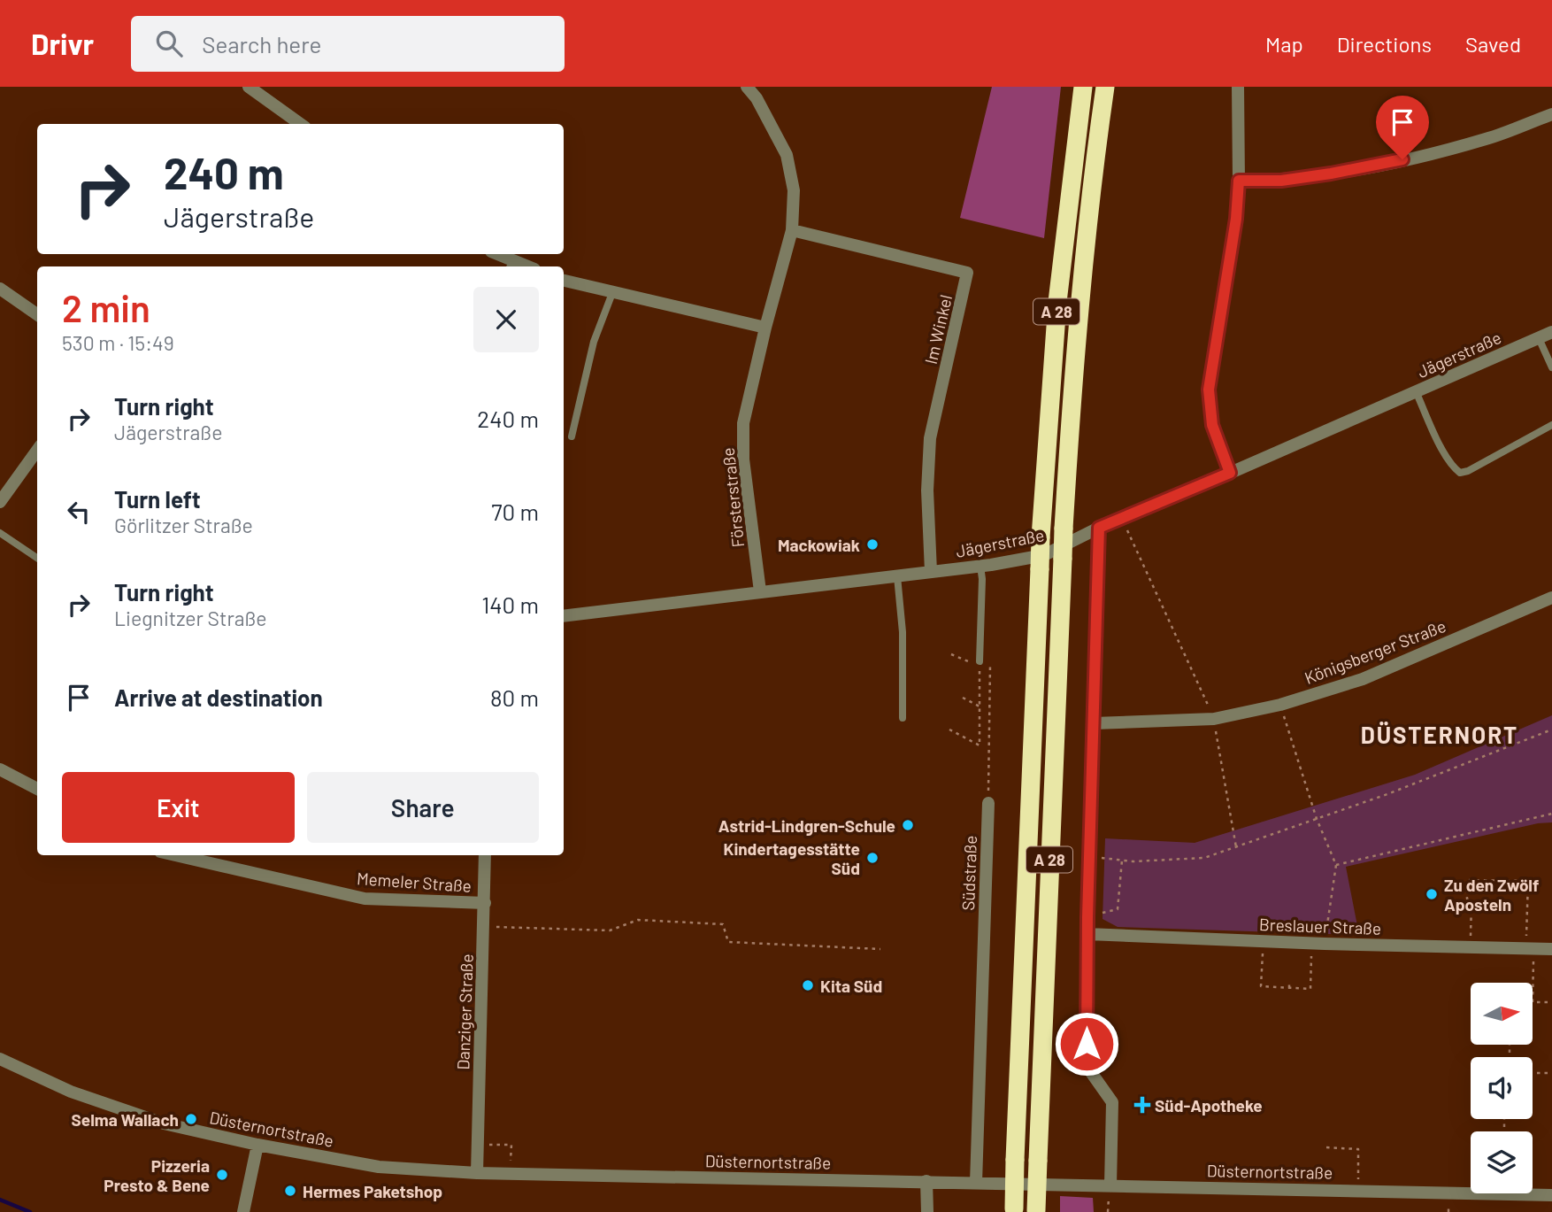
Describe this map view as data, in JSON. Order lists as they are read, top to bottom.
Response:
{
  "streets": {
    "highway": ["A 28"],
    "street": [
      "Im Winkel",
      "Jägerstraße",
      "Försterstraße",
      "Königsberger Straße",
      "Südstraße",
      "Memeler Straße",
      "Breslauer Straße",
      "Danziger Straße",
      "Düsternortstraße"
    ]
  },
  "crossings": [
    ["Im Winkel", "Jägerstraße"],
    ["Im Winkel", "Försterstraße"],
    ["Jägerstraße", "Försterstraße"],
    ["Südstraße", "Düsternortstraße"],
    ["Memeler Straße", "Danziger Straße"],
    ["Danziger Straße", "Düsternortstraße"]
  ],
  "districts": ["DÜSTERNORT"],
  "places": {
    "other": [
      "Mackowiak",
      "Astrid-Lindgren-Schule",
      "Kindertagesstätte Süd",
      "Zu den Zwölf Aposteln",
      "Kita Süd",
      "Selma Wallach",
      "Pizzeria Presto & Bene",
      "Hermes Paketshop"
    ],
    "health": ["Süd-Apotheke"]
  },
  "north": "right",
  "page": {
    "header": "Drivr",
    "search": "Search here",
    "nav": ["Map", "Directions", "Saved"],
    "turn": ["240 m", "Jägerstraße"],
    "heading": ["2 min", "530 m · 15:49"],
    "list": [
      {
        "name": "Turn right",
        "note": "Jägerstraße",
        "value": "240 m"
      },
      {
        "name": "Turn left",
        "note": "Görlitzer Straße",
        "value": "70 m"
      },
      {
        "name": "Turn right",
        "note": "Liegnitzer Straße",
        "value": "140 m"
      },
      {
        "name": "Arrive at destination",
        "value": "80 m"
      }
    ],
    "buttons": ["Exit", "Share"]
  }
}
